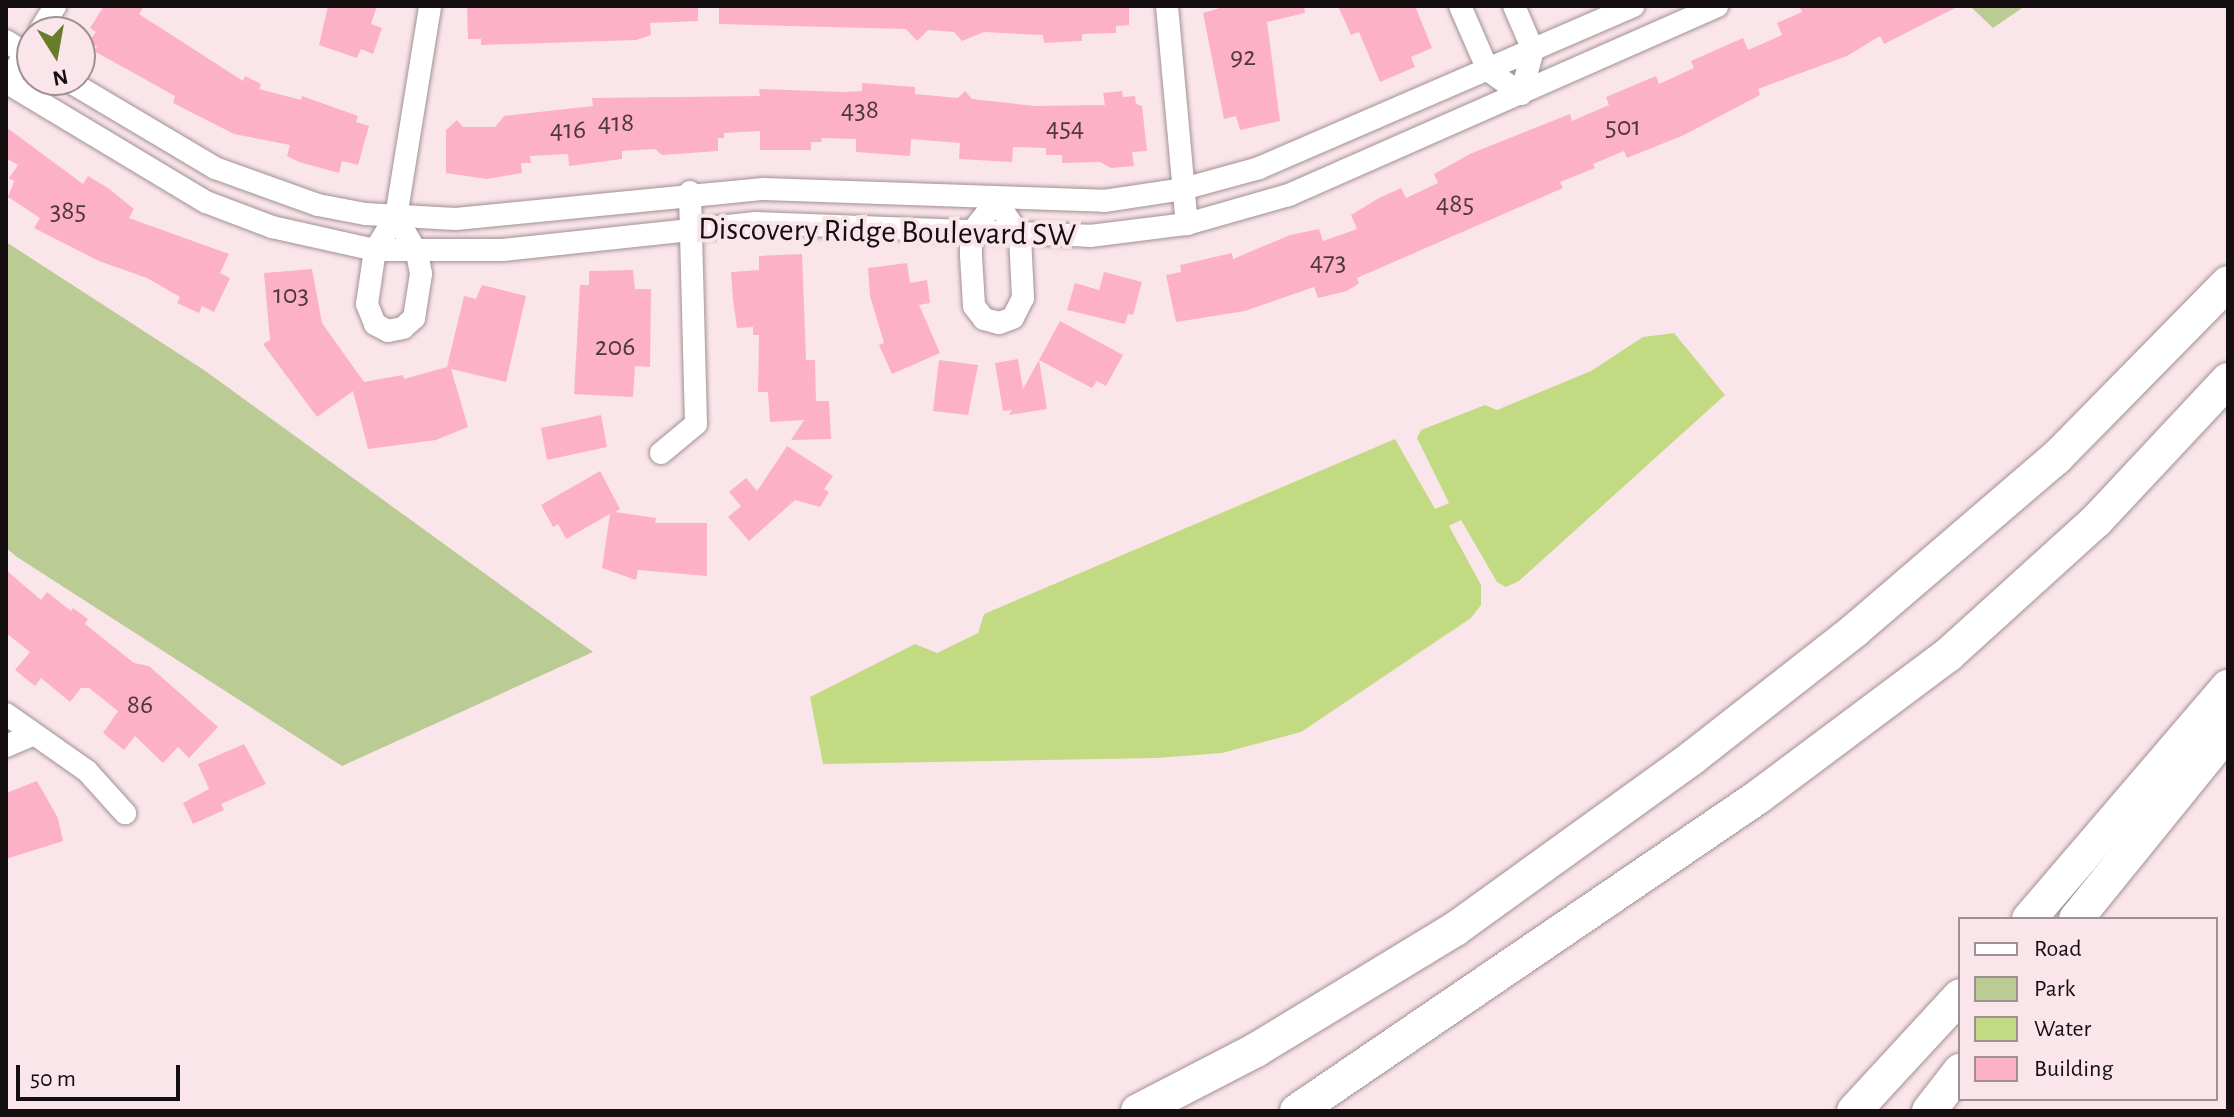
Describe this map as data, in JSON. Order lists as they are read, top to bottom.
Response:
{
  "streets": {
    "street": ["Discovery Ridge Boulevard SW"]
  },
  "house_numbers": [
    "92",
    "438",
    "418",
    "501",
    "454",
    "416",
    "485",
    "385",
    "473",
    "103",
    "206",
    "86"
  ],
  "legend": [
    "Road",
    "Park",
    "Water",
    "Building"
  ],
  "scale_bar": "50 m",
  "north": "bottom"
}
